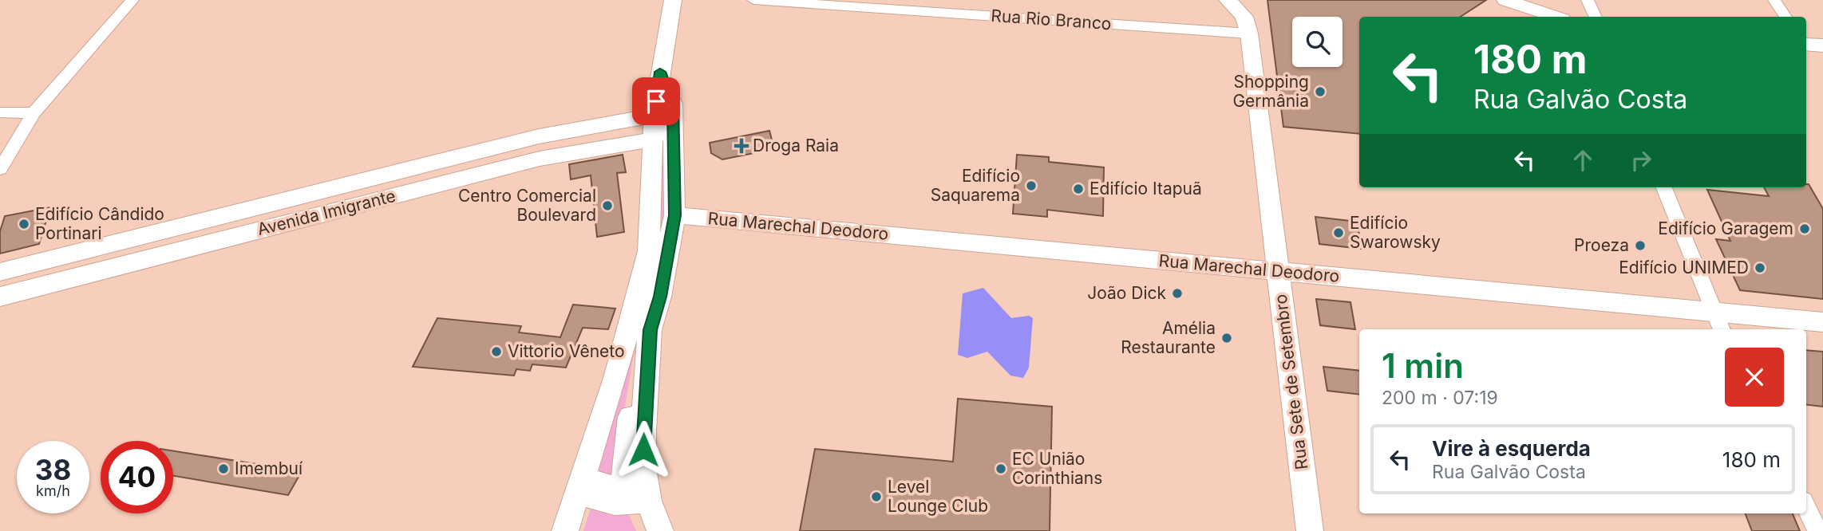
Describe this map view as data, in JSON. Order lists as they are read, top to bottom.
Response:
{
  "streets": {
    "street": [
      "Rua Rio Branco",
      "Avenida Imigrante",
      "Rua Marechal Deodoro",
      "Rua Sete de Setembro"
    ]
  },
  "crossings": [
    ["Rua Rio Branco", "Rua Sete de Setembro"],
    ["Rua Marechal Deodoro", "Rua Sete de Setembro"]
  ],
  "places": {
    "other": [
      "Shopping Germânia",
      "Edifício Saquarema",
      "Edifício Itapuã",
      "Centro Comercial Boulevard",
      "Edifício Cândido Portinari",
      "Edifício Garagem",
      "Edifício Swarowsky",
      "Proeza",
      "Edifício UNIMED",
      "João Dick",
      "Amélia Restaurante",
      "Vittorio Vêneto",
      "Imembuí",
      "EC União Corinthians",
      "Level Lounge Club"
    ],
    "health": ["Droga Raia"]
  },
  "page": {
    "turn": ["180 m", "Rua Galvão Costa"],
    "heading": ["1 min", "200 m · 07:19"],
    "list": [
      {
        "name": "Vire à esquerda",
        "note": "Rua Galvão Costa",
        "value": "180 m"
      }
    ],
    "speed": "38 km/h",
    "limit": "40"
  }
}
